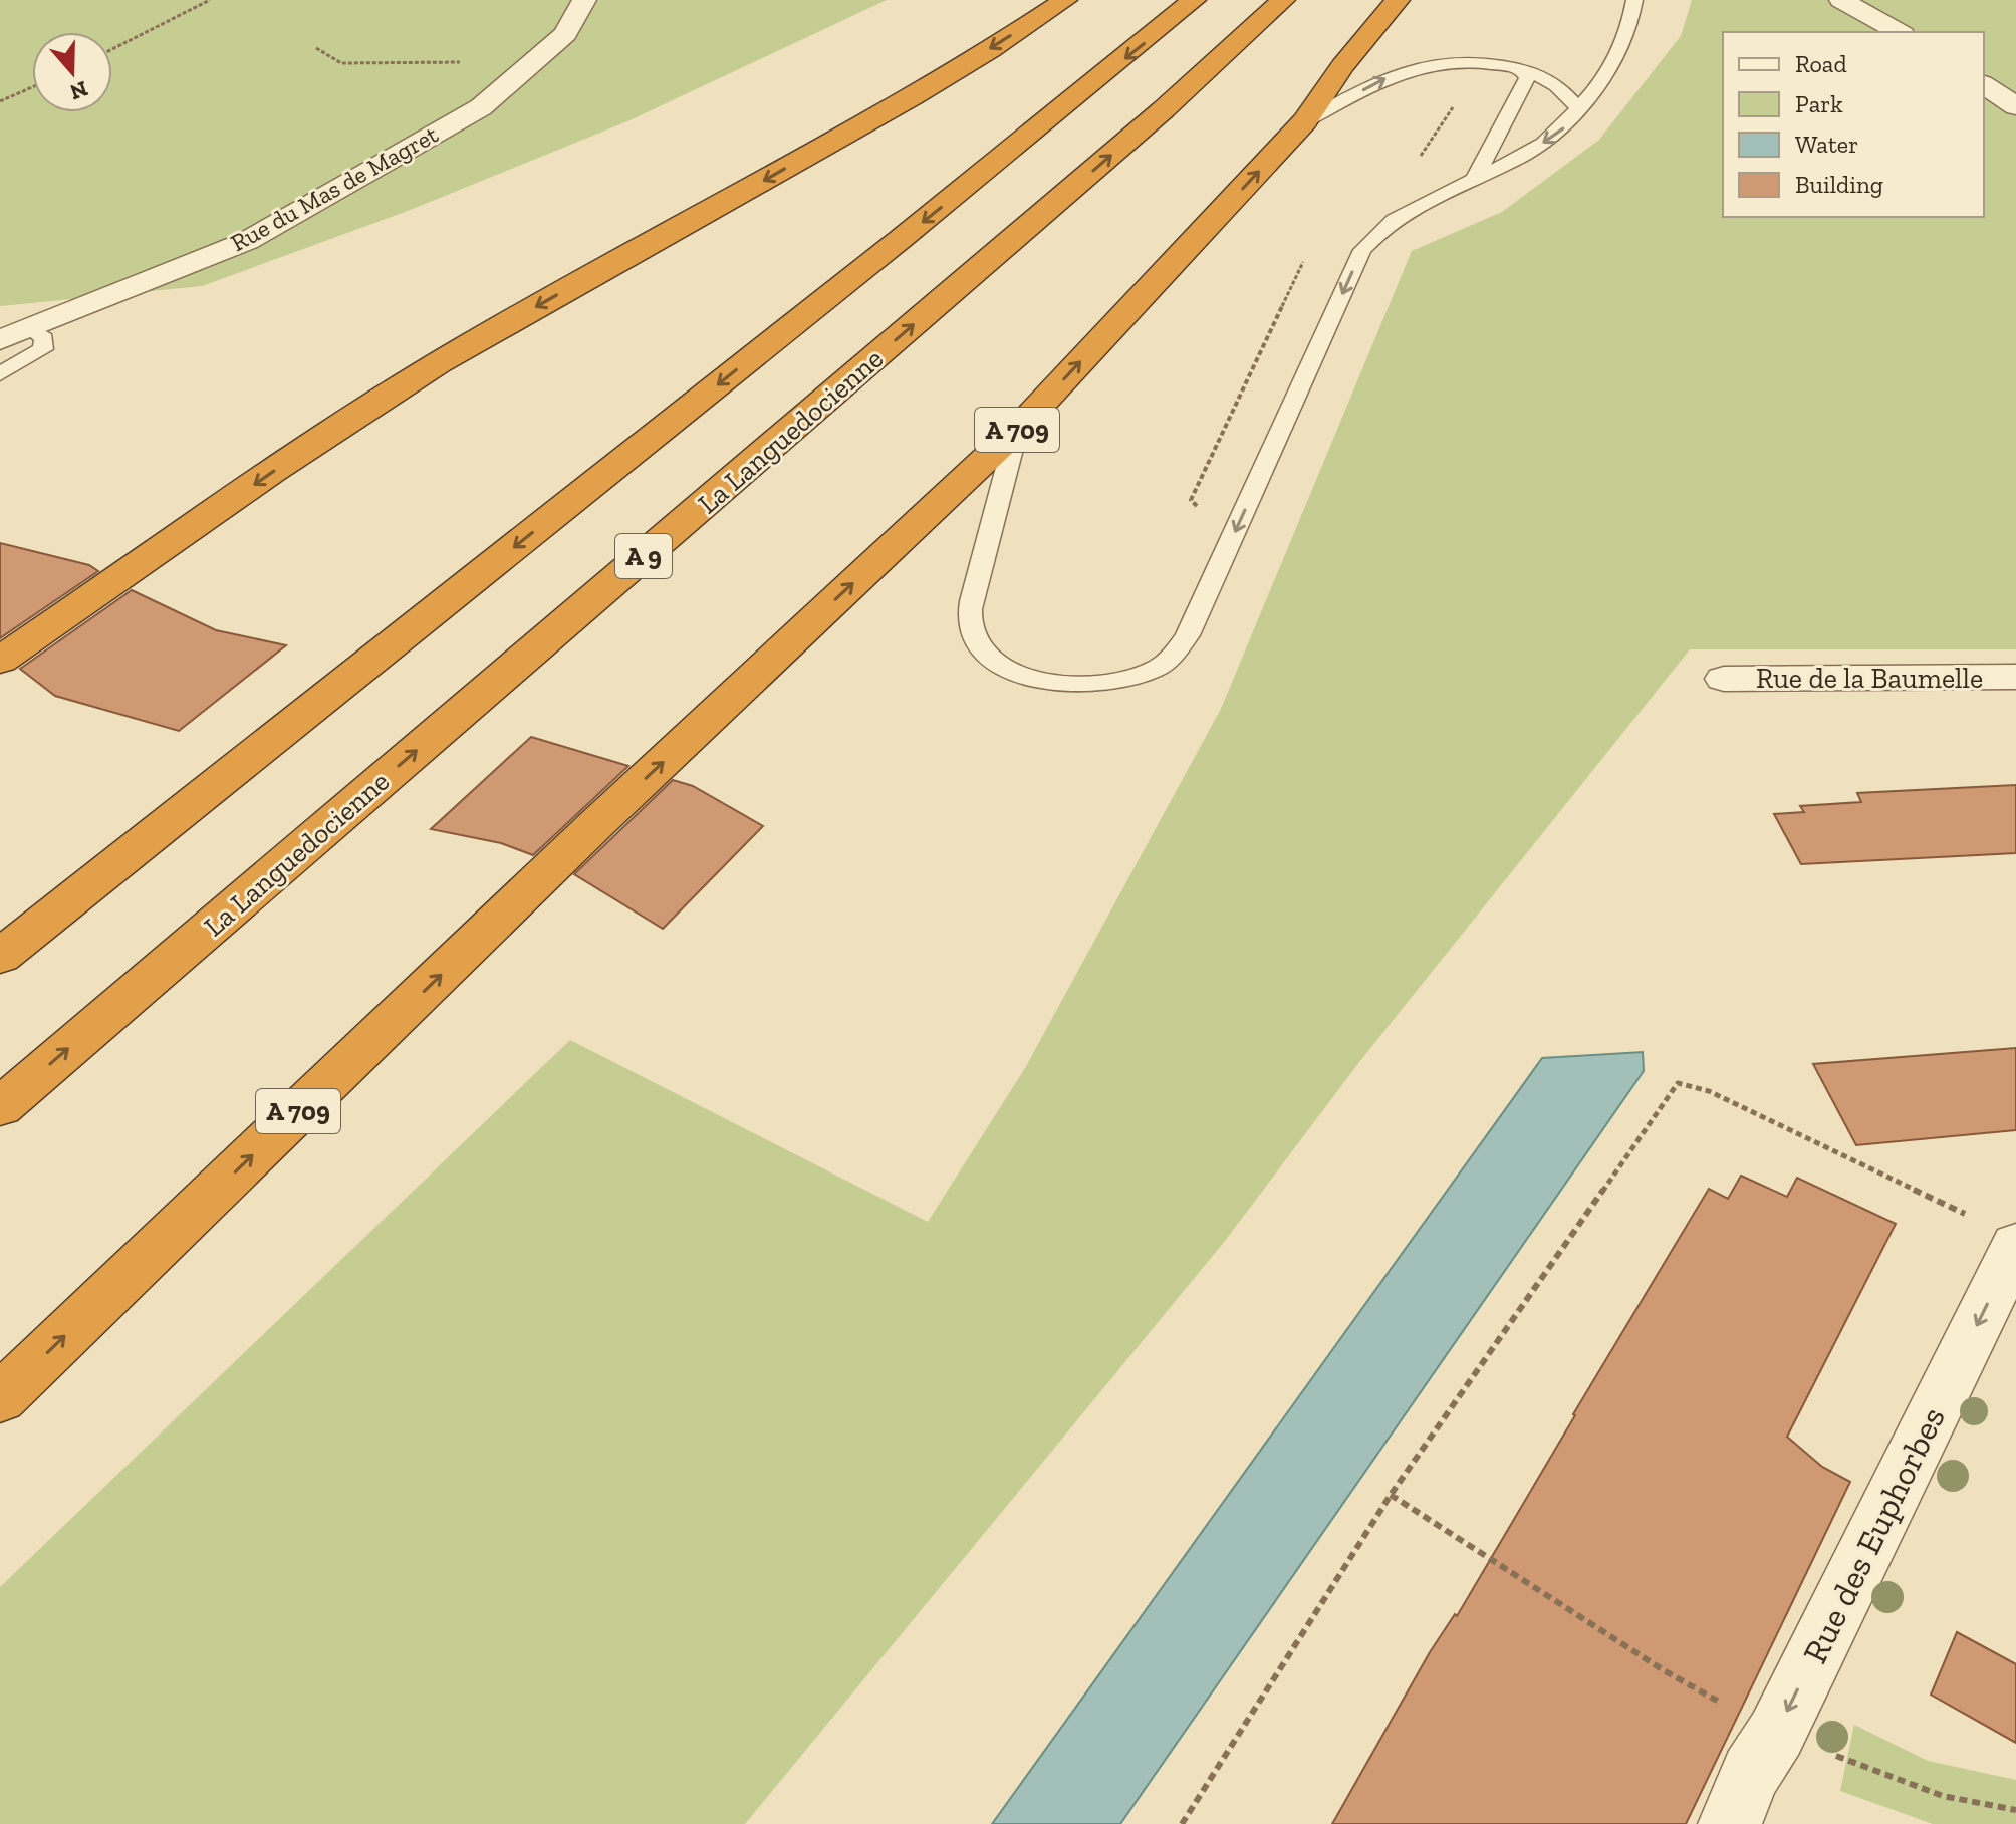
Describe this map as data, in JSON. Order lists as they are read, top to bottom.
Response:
{
  "streets": {
    "highway": ["A 709", "La Languedocienne", "A 9"],
    "street": ["Rue du Mas de Magret", "Rue de la Baumelle", "Rue des Euphorbes"]
  },
  "one_way": ["Rue des Euphorbes"],
  "legend": [
    "Road",
    "Park",
    "Water",
    "Building"
  ],
  "north": "bottom"
}
